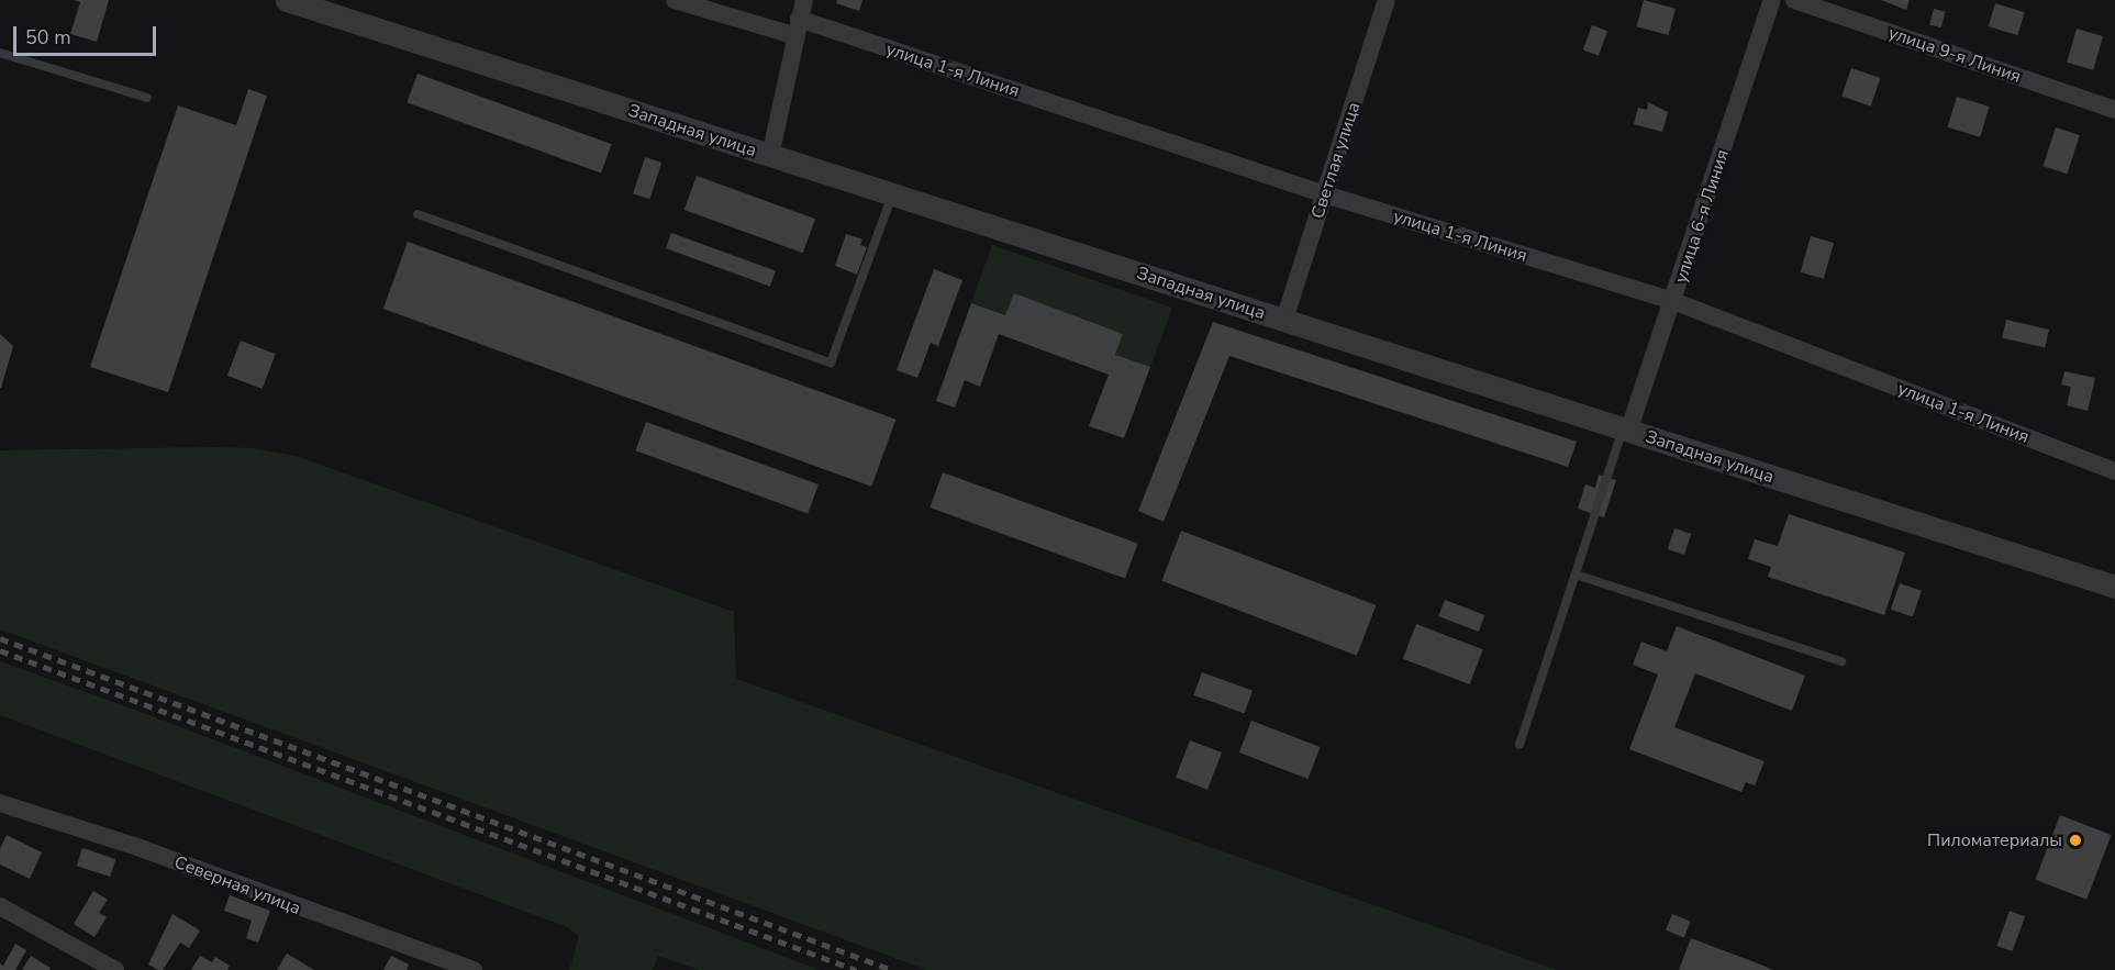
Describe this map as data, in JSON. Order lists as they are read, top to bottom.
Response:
{
  "streets": {
    "street": [
      "улица 9-я Линия",
      "улица 1-я Линия",
      "Западная улица",
      "Светлая улица",
      "улица 6-я Линия",
      "Северная улица"
    ]
  },
  "crossings": [
    ["улица 1-я Линия", "Светлая улица"],
    ["улица 1-я Линия", "улица 6-я Линия"],
    ["Западная улица", "Светлая улица"],
    ["Западная улица", "улица 6-я Линия"]
  ],
  "places": ["Пиломатериалы"],
  "scale_bar": "50 m"
}
